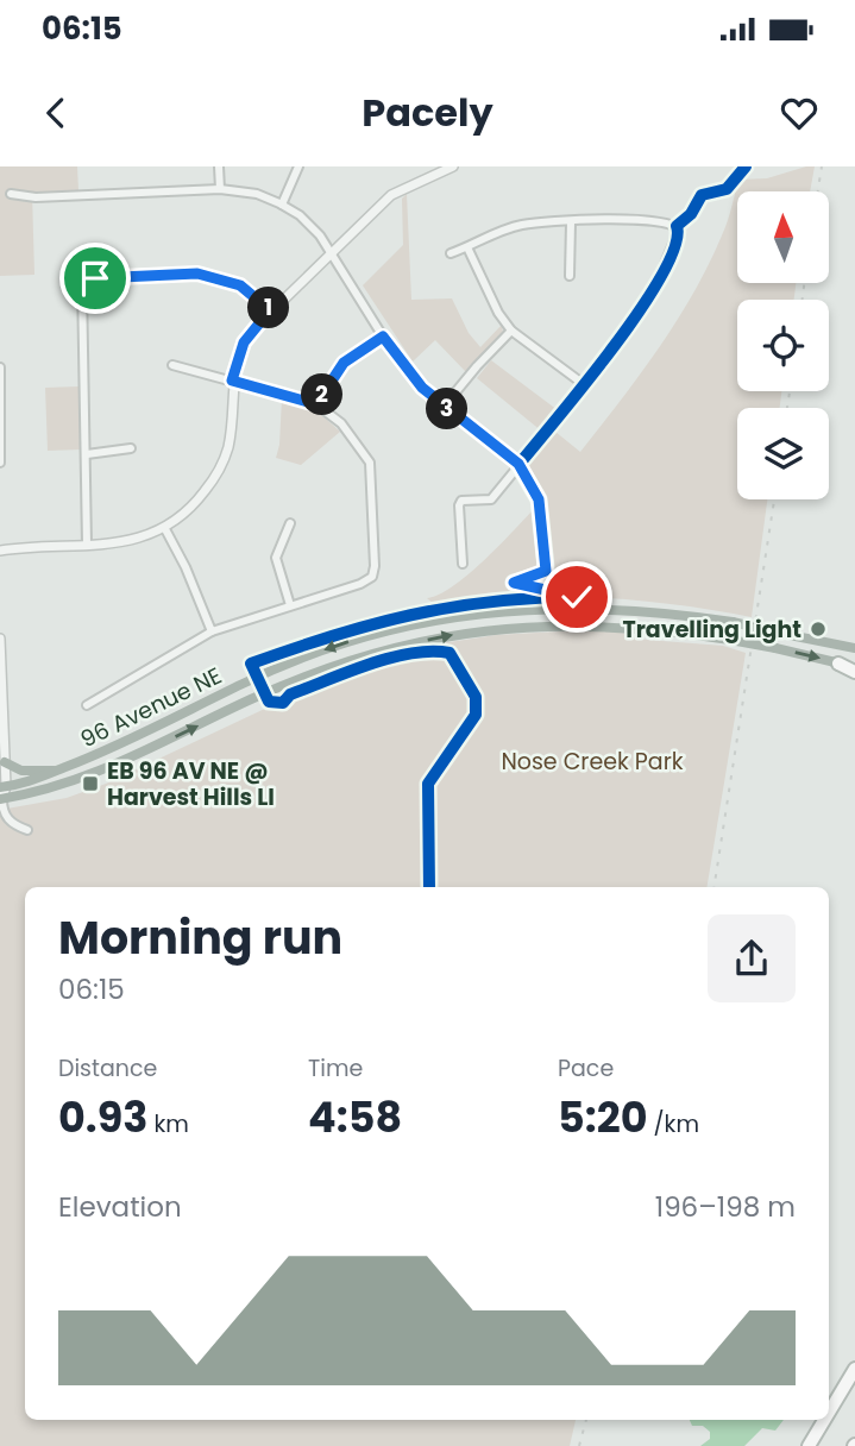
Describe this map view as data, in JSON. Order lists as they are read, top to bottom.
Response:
{
  "streets": {
    "main road": ["96 Avenue NE"]
  },
  "parks": ["Nose Creek Park"],
  "places": {
    "other": ["Travelling Light"],
    "transit": ["EB 96 AV NE @ Harvest Hills LI"]
  },
  "north": "top",
  "page": {
    "status": "06:15",
    "header": "Pacely",
    "pins": ["1", "2", "3"],
    "heading": ["Morning run", "06:15"],
    "stats": [
      ["Distance", "0.93 km"],
      ["Time", "4:58"],
      ["Pace", "5:20 /km"]
    ],
    "chart": ["Elevation", "196–198 m"]
  }
}
